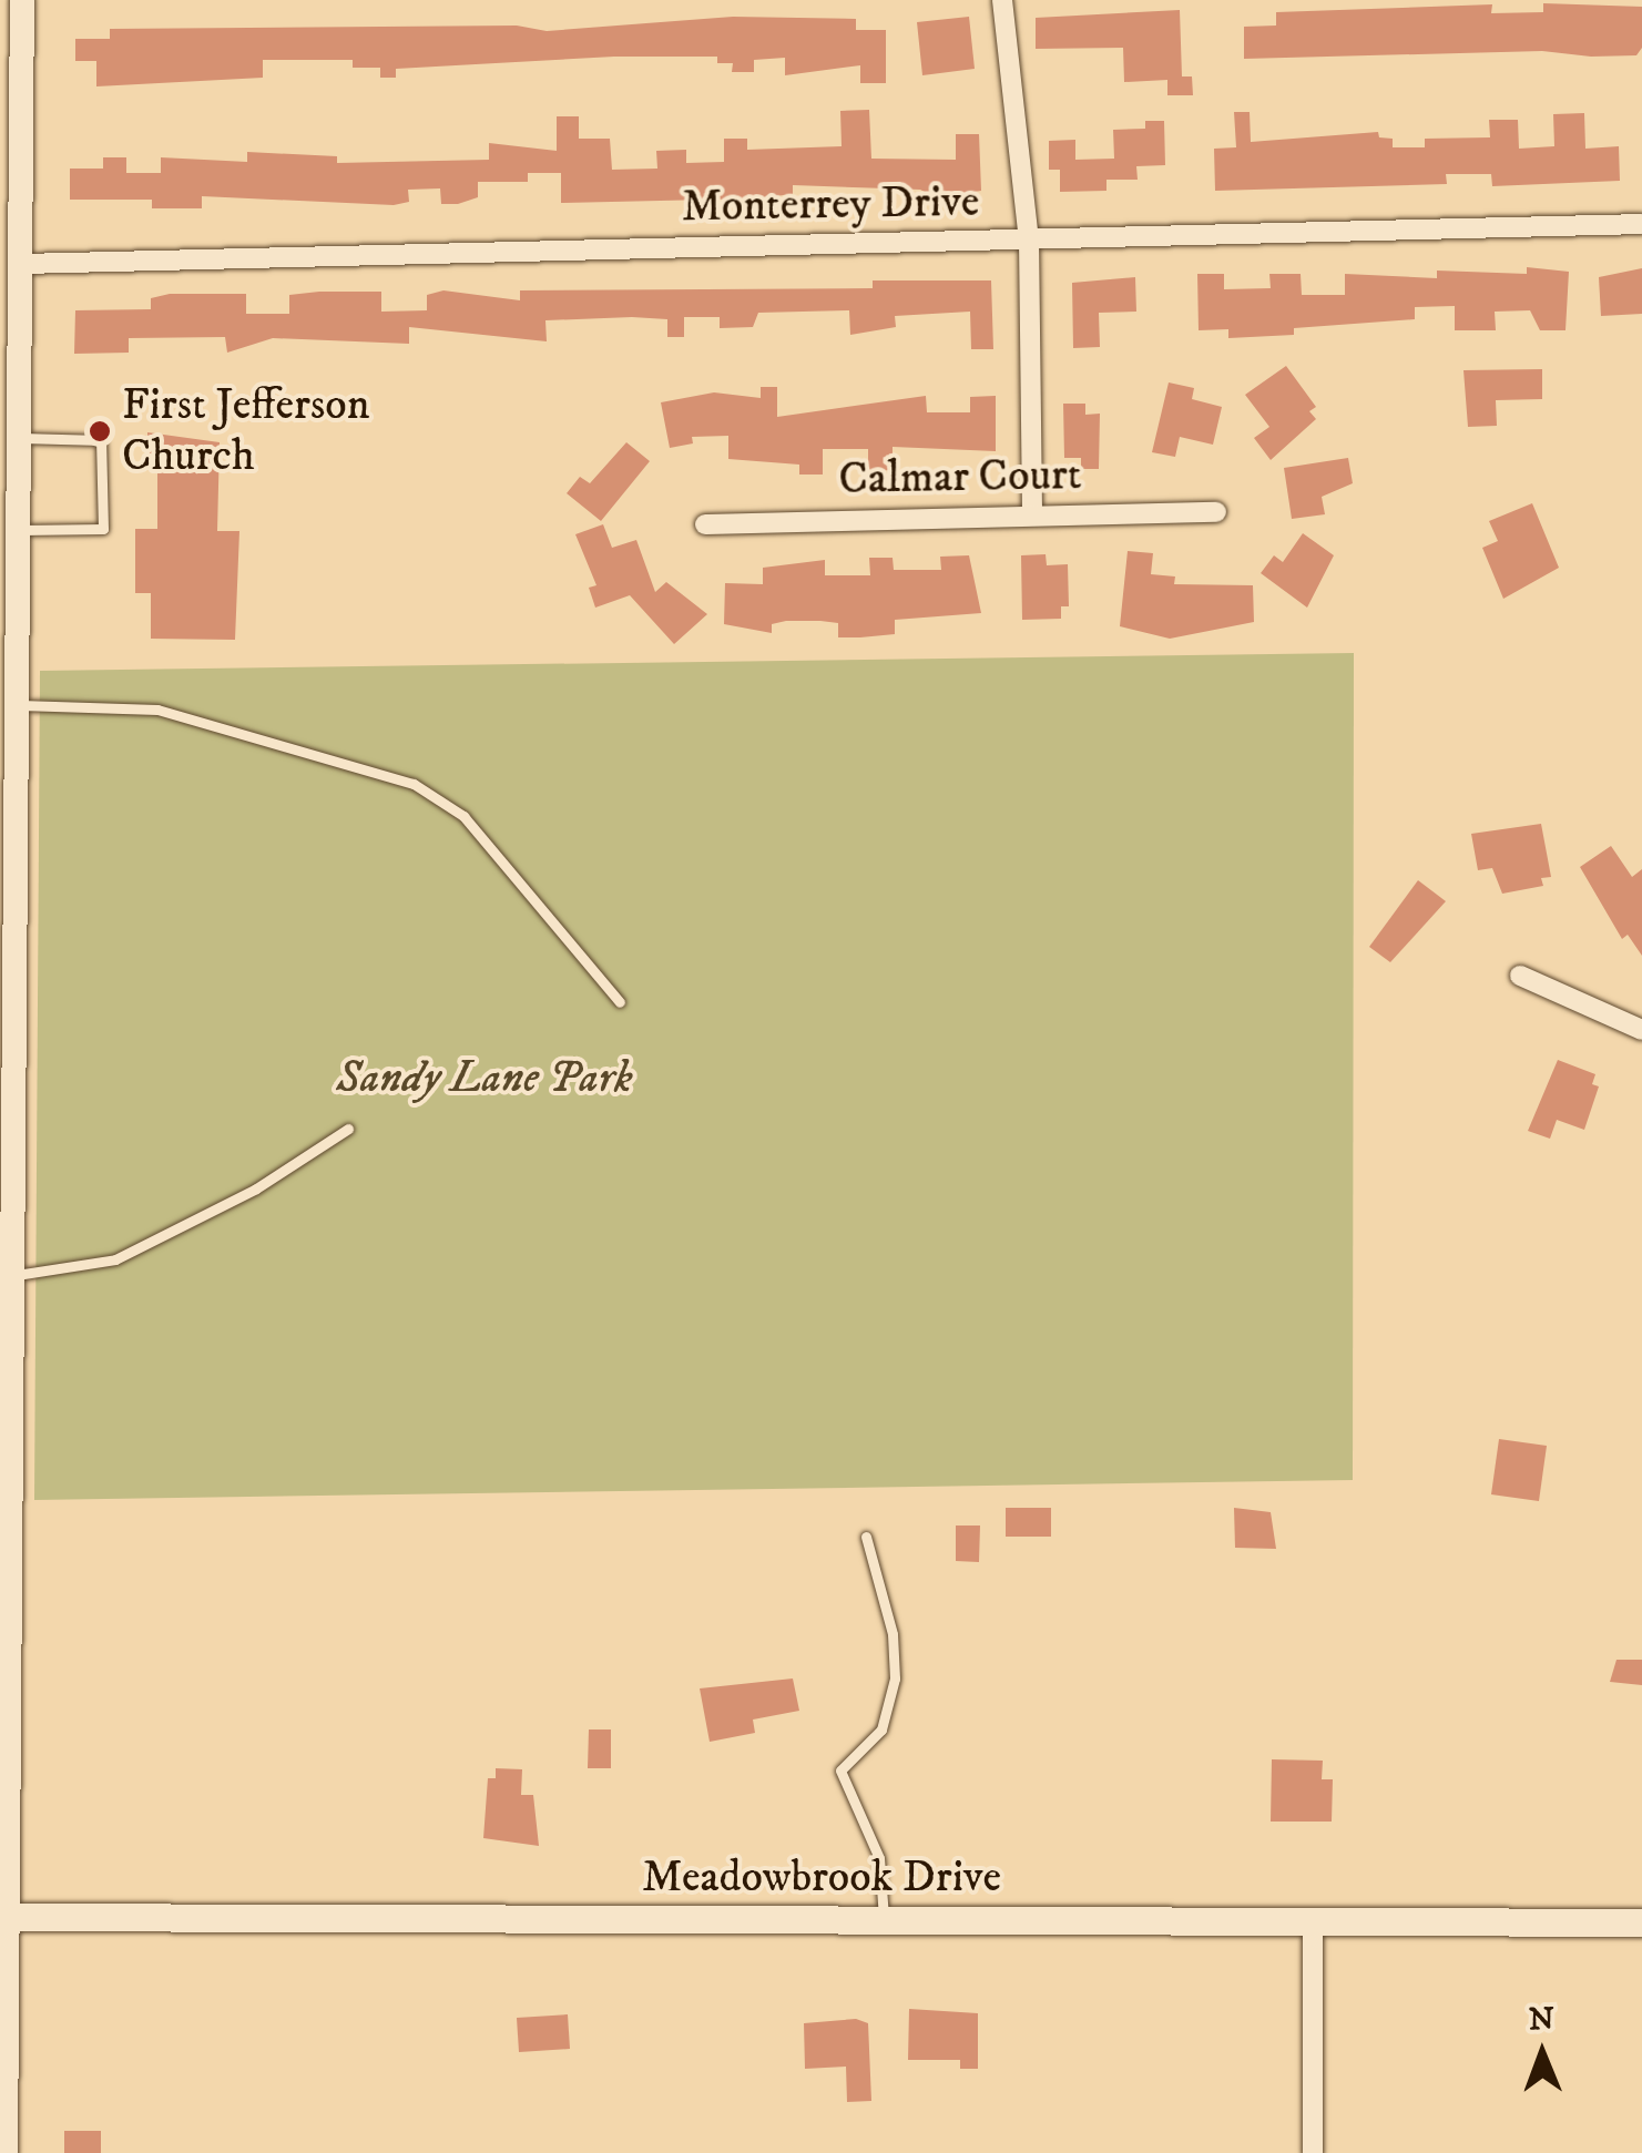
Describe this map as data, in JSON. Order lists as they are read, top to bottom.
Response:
{
  "streets": {
    "main road": ["Meadowbrook Drive"],
    "street": ["Monterrey Drive", "Calmar Court"]
  },
  "parks": ["Sandy Lane Park"],
  "places": ["First Jefferson Church"],
  "north": "top"
}
